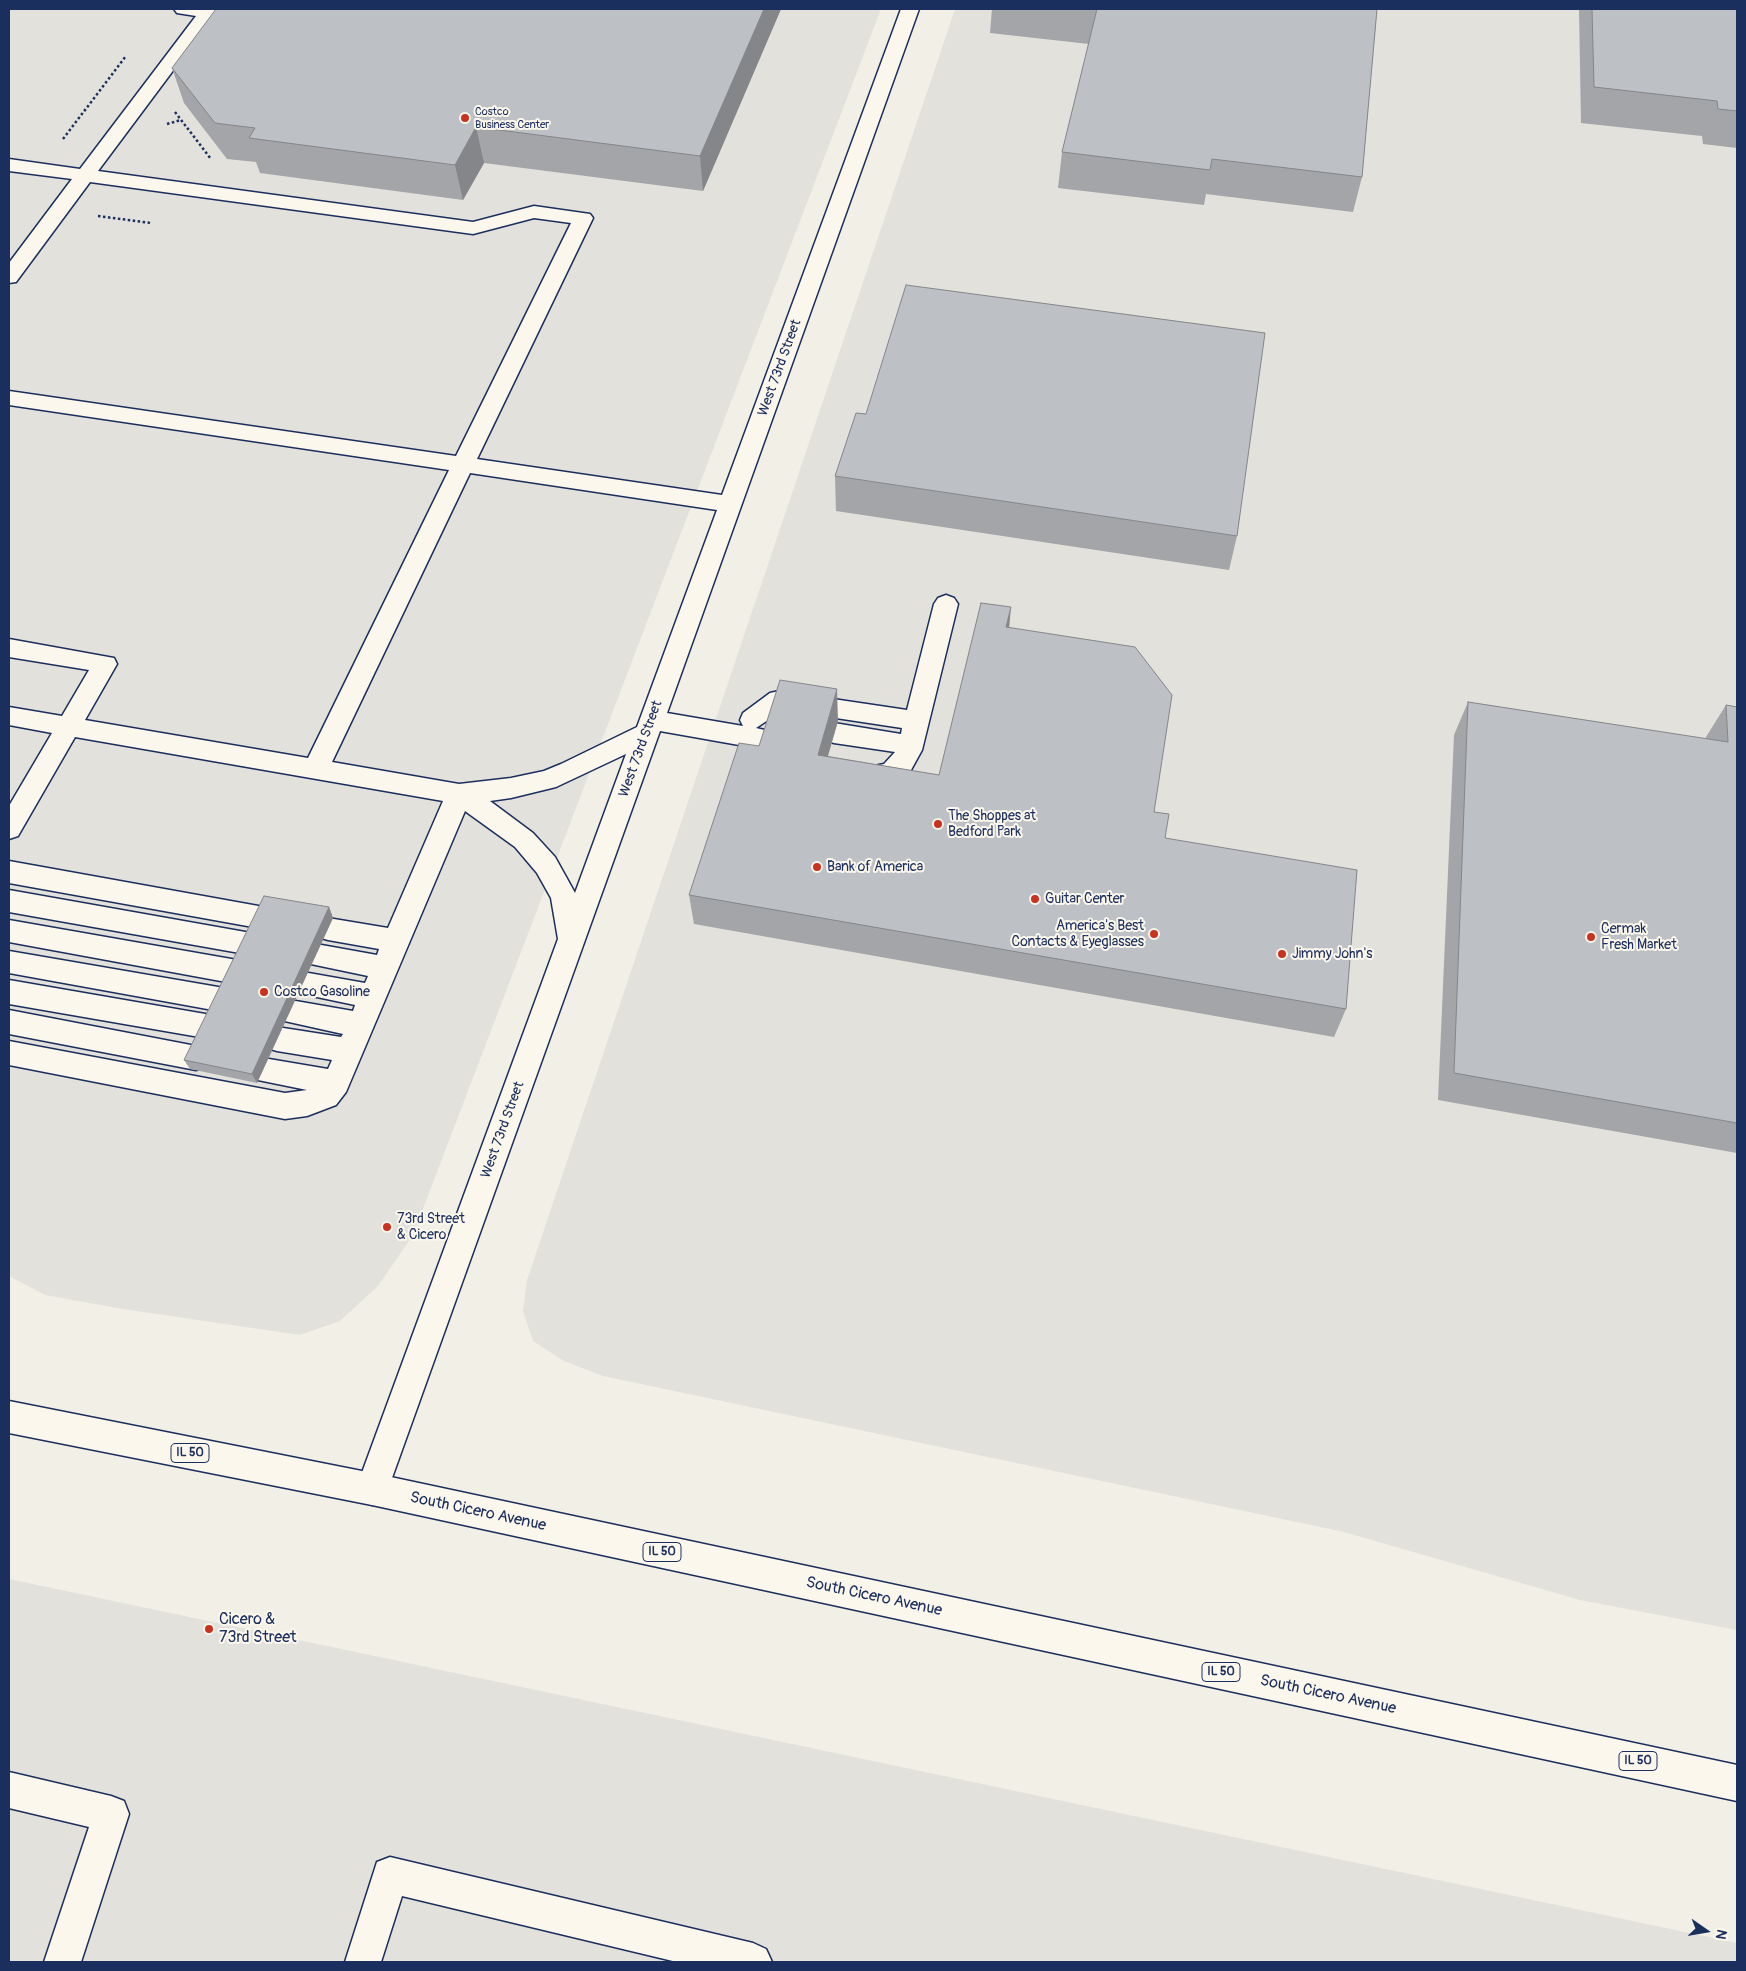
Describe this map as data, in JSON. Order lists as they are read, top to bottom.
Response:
{
  "streets": {
    "street": ["West 73rd Street", "IL 50", "South Cicero Avenue"]
  },
  "crossings": [
    ["West 73rd Street", "South Cicero Avenue"]
  ],
  "places": [
    "Costco Business Center",
    "The Shoppes at Bedford Park",
    "Bank of America",
    "Guitar Center",
    "America's Best Contacts & Eyeglasses",
    "Cermak Fresh Market",
    "Jimmy John's",
    "Costco Gasoline",
    "73rd Street & Cicero",
    "Cicero & 73rd Street"
  ],
  "north": "right"
}
